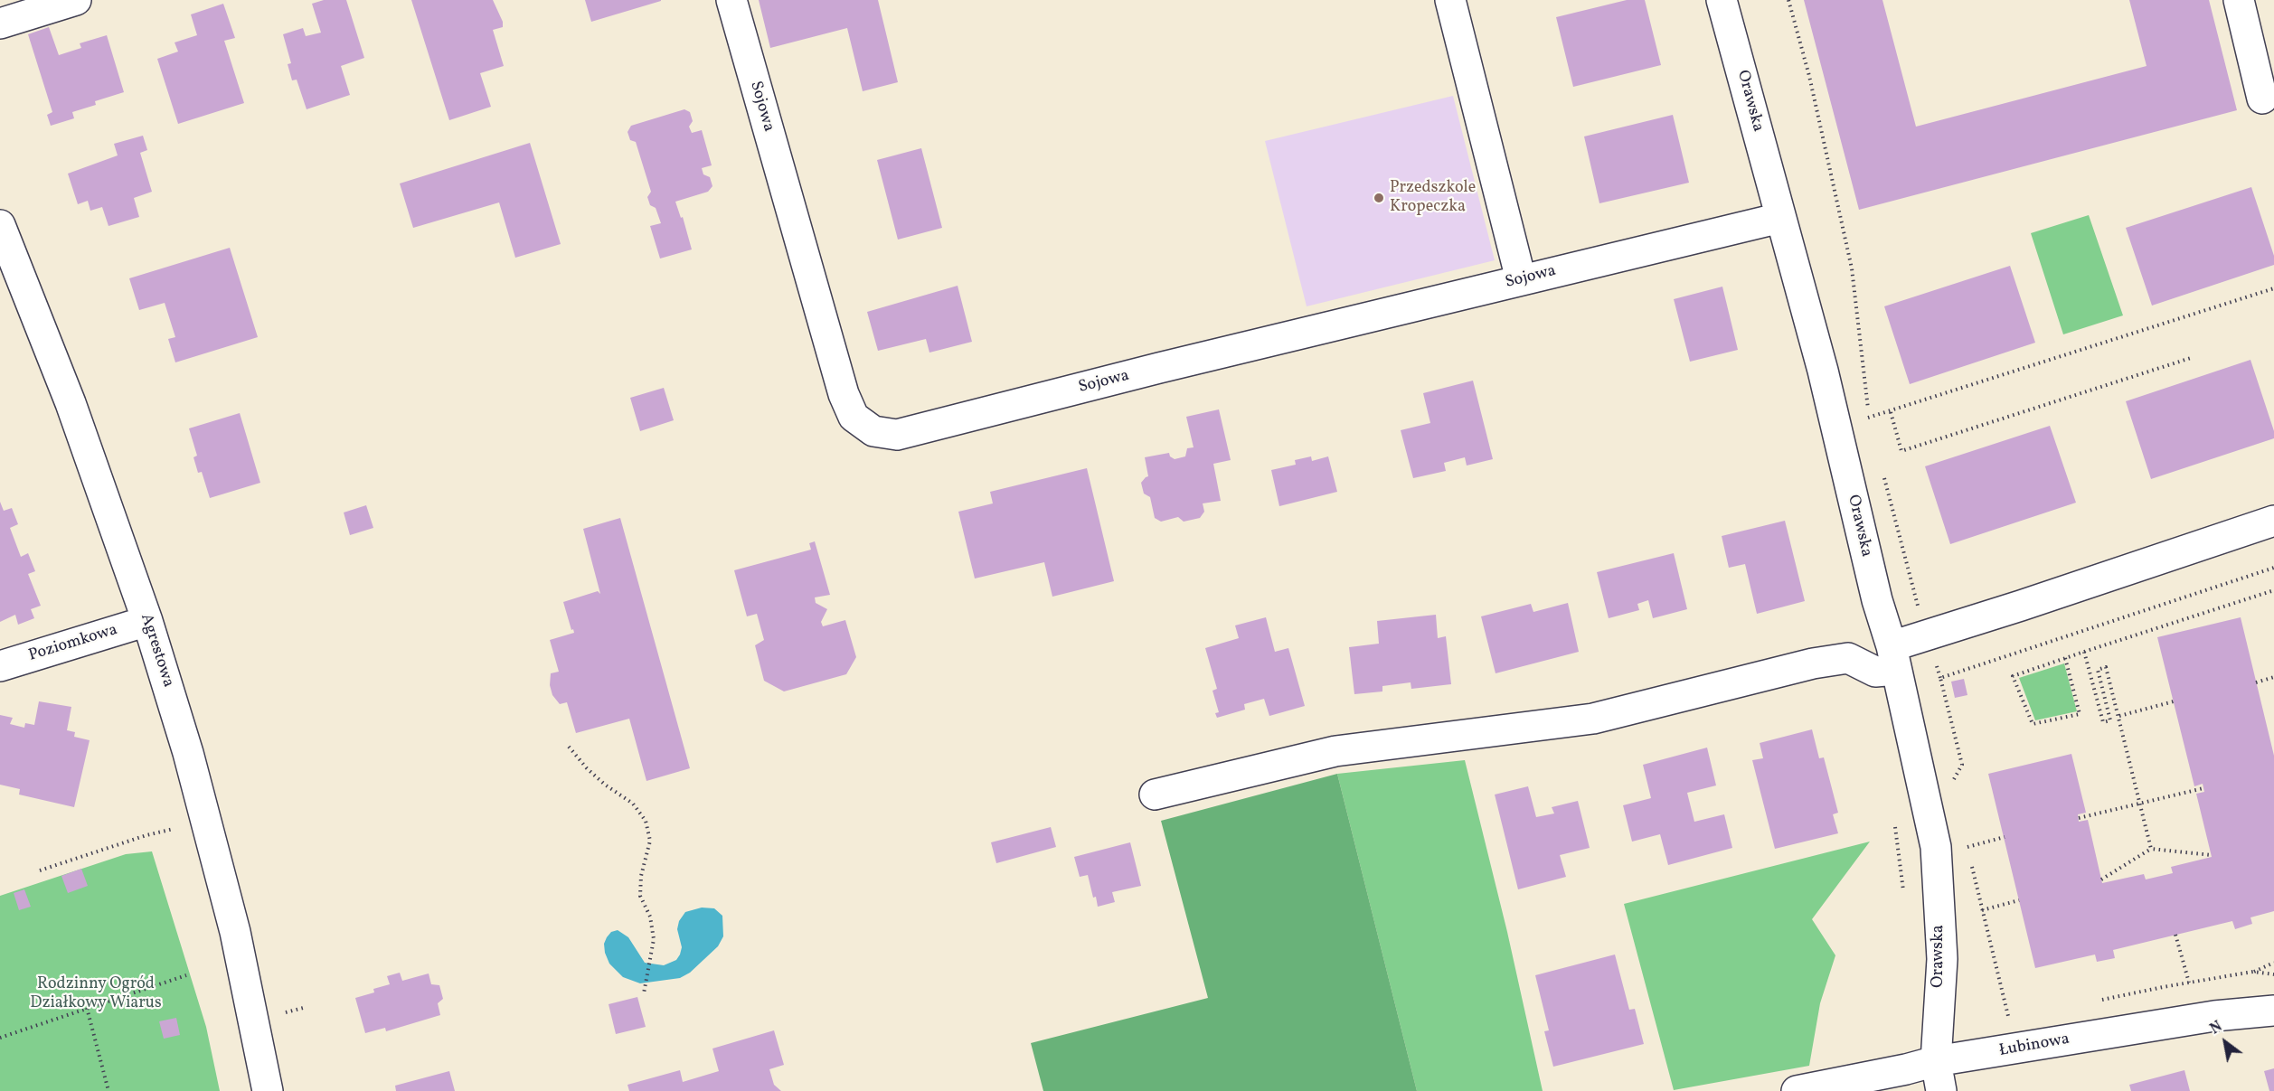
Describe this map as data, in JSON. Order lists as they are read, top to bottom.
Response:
{
  "streets": {
    "street": [
      "Orawska",
      "Sojowa",
      "Poziomkowa",
      "Agrestowa",
      "Łubinowa"
    ]
  },
  "crossings": [
    ["Orawska", "Sojowa"],
    ["Orawska", "Łubinowa"],
    ["Poziomkowa", "Agrestowa"]
  ],
  "parks": ["Rodzinny Ogród Działkowy Wiarus"],
  "places": ["Przedszkole Kropeczka"],
  "north": "top left"
}
